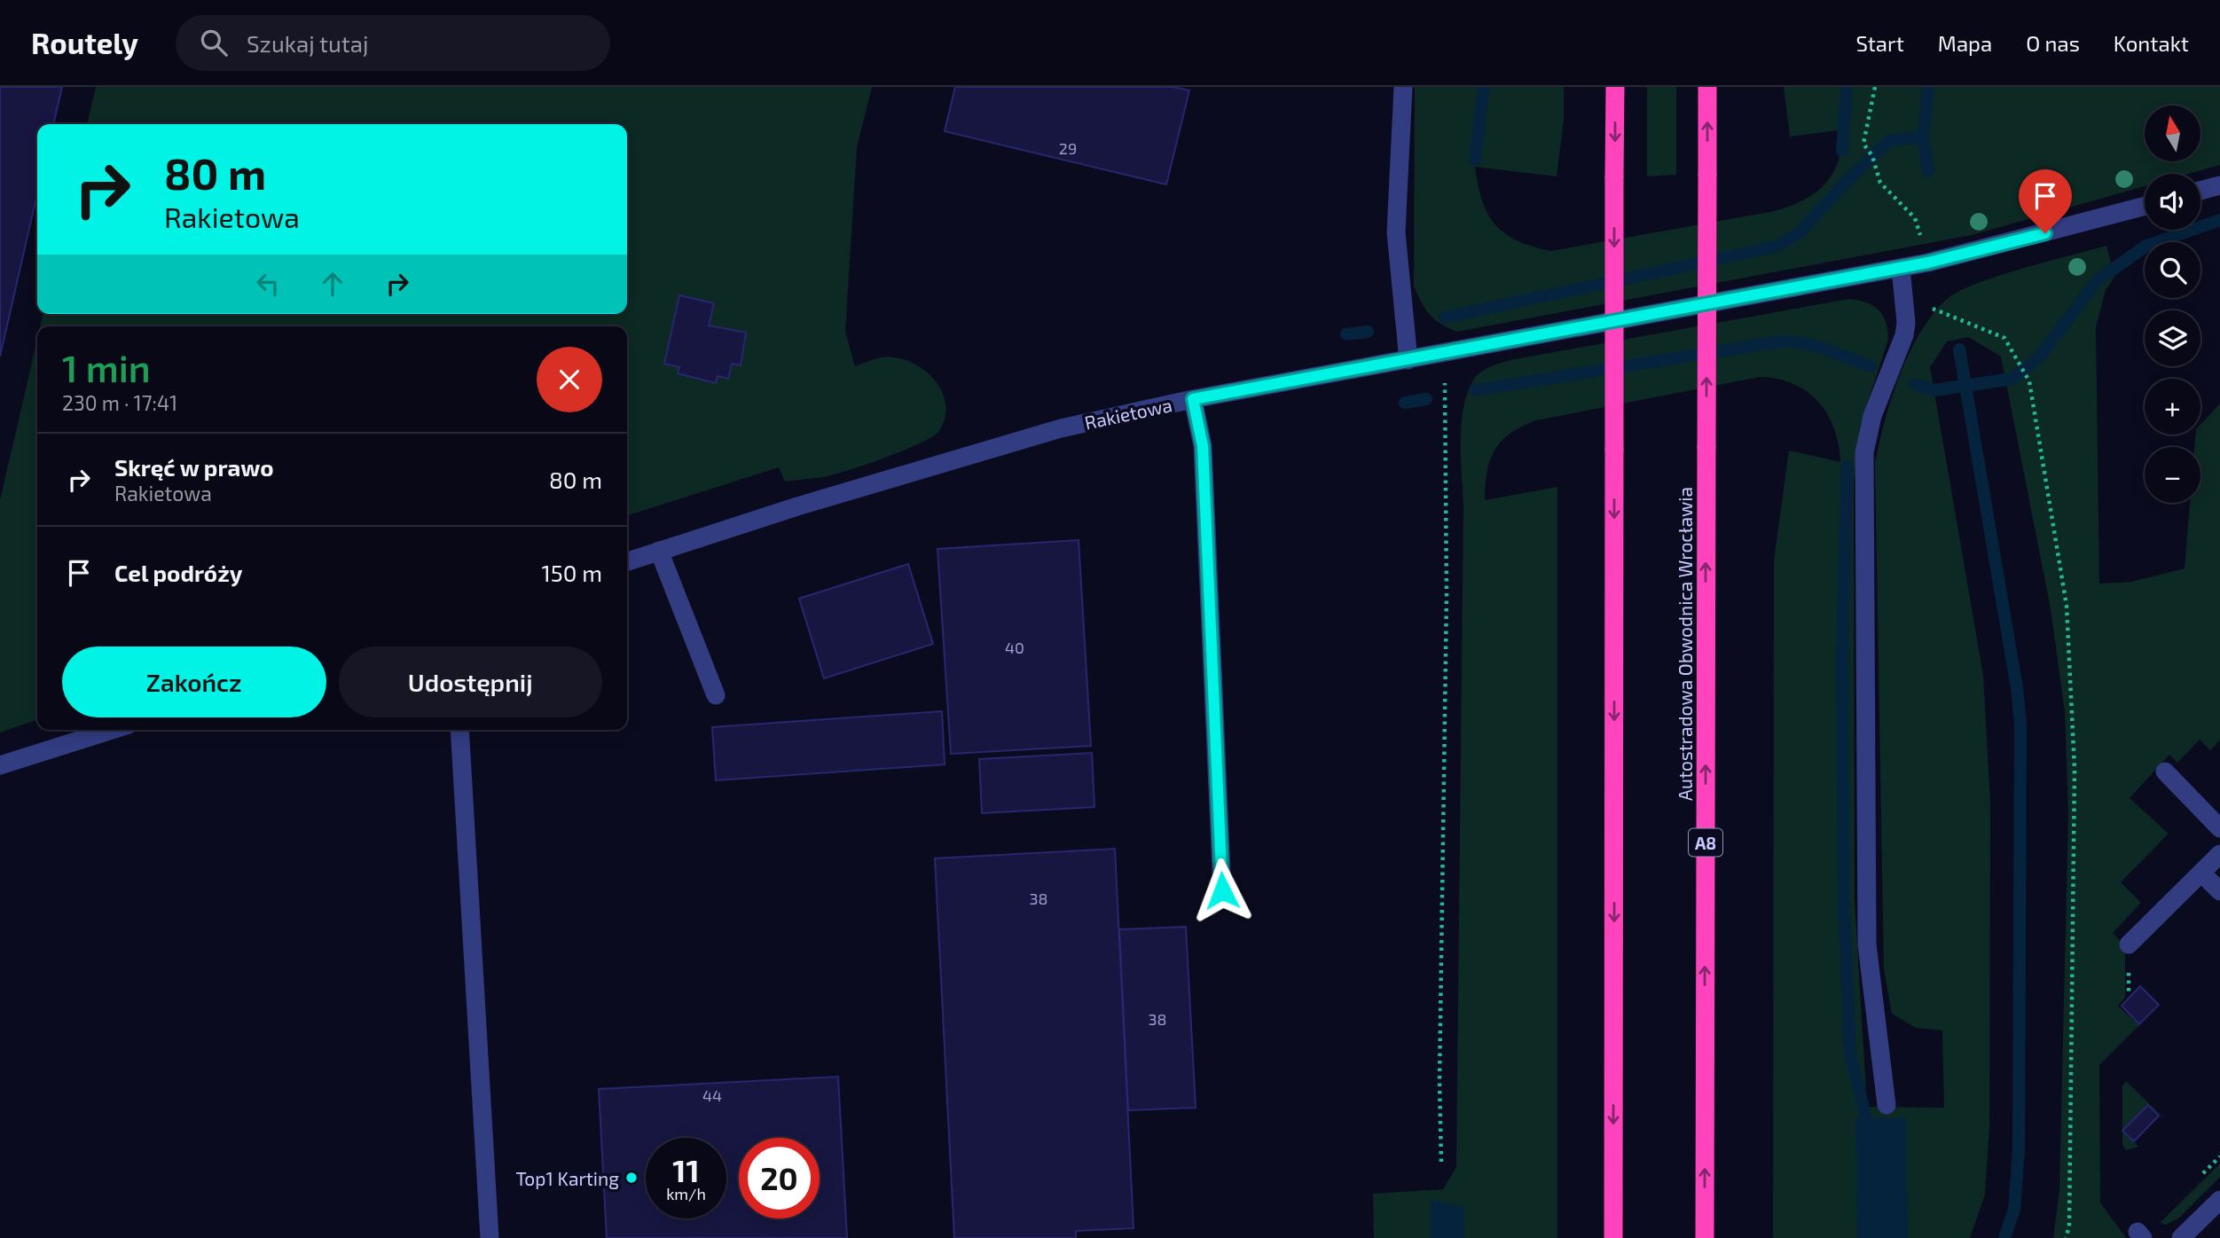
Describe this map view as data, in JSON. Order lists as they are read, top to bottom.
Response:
{
  "streets": {
    "highway": ["Autostradowa Obwodnica Wrocławia", "A8"],
    "street": ["Rakietowa"]
  },
  "places": ["Top1 Karting"],
  "house_numbers": [
    "29",
    "40",
    "38",
    "38",
    "44"
  ],
  "north": "top",
  "page": {
    "header": "Routely",
    "search": "Szukaj tutaj",
    "nav": [
      "Start",
      "Mapa",
      "O nas",
      "Kontakt"
    ],
    "map_buttons": ["+", "−"],
    "turn": ["80 m", "Rakietowa"],
    "heading": ["1 min", "230 m · 17:41"],
    "list": [
      {
        "name": "Skręć w prawo",
        "note": "Rakietowa",
        "value": "80 m"
      },
      {
        "name": "Cel podróży",
        "value": "150 m"
      }
    ],
    "buttons": ["Zakończ", "Udostępnij"],
    "speed": "11 km/h",
    "limit": "20"
  }
}
